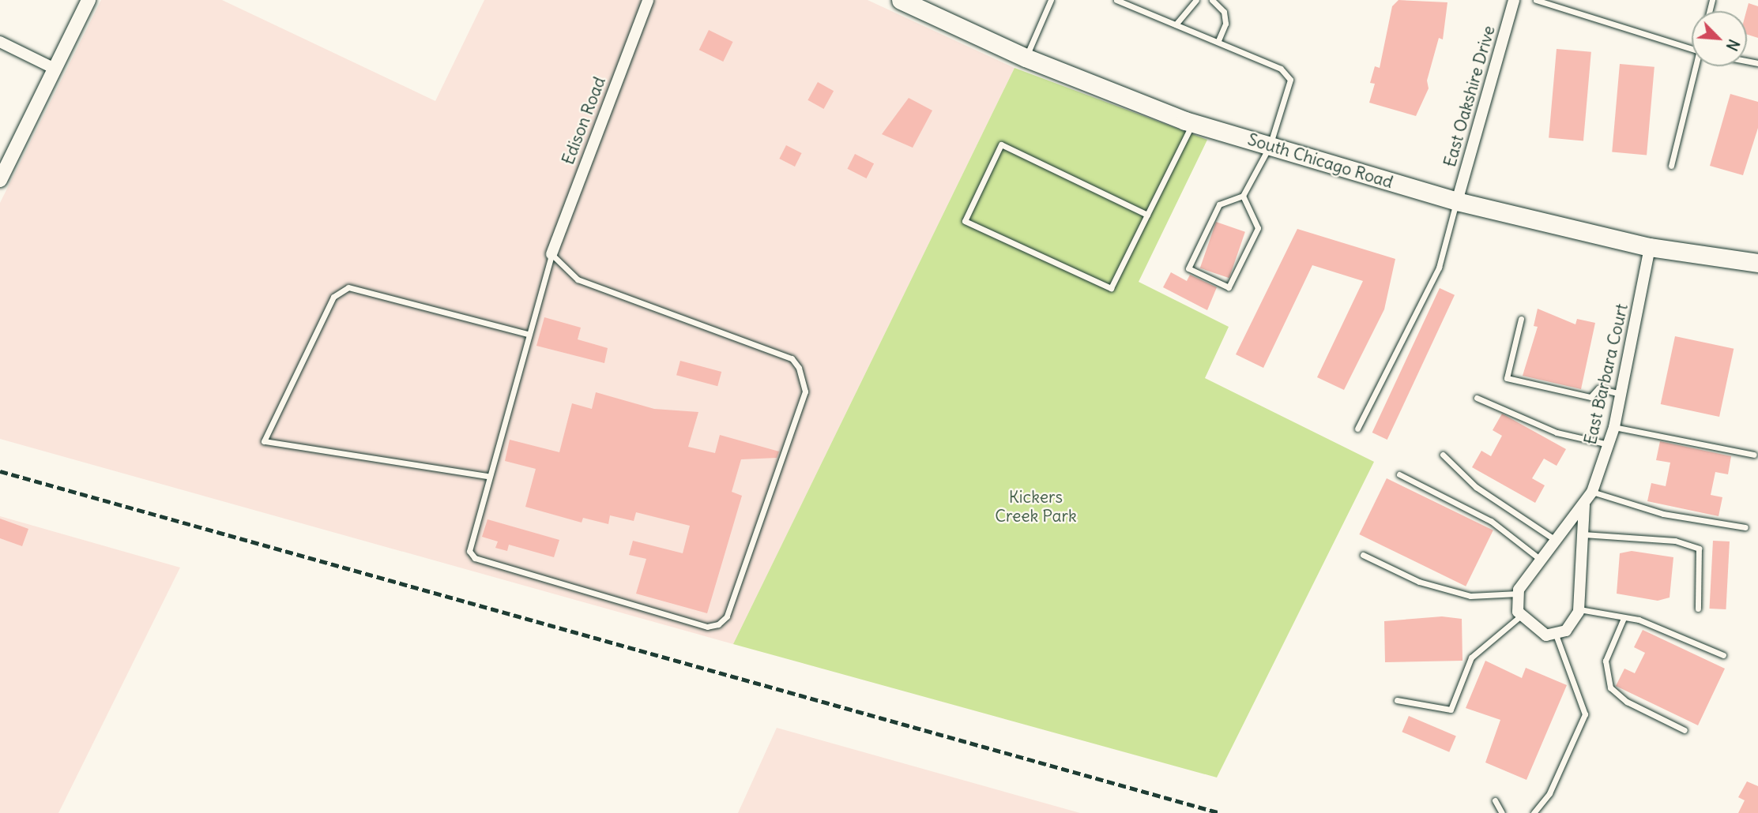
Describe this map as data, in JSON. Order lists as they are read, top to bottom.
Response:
{
  "streets": {
    "main road": ["South Chicago Road"],
    "street": ["East Oakshire Drive", "Edison Road", "East Barbara Court"]
  },
  "crossings": [
    ["East Oakshire Drive", "South Chicago Road"],
    ["South Chicago Road", "East Barbara Court"]
  ],
  "parks": ["Kickers Creek Park"],
  "north": "bottom right"
}
